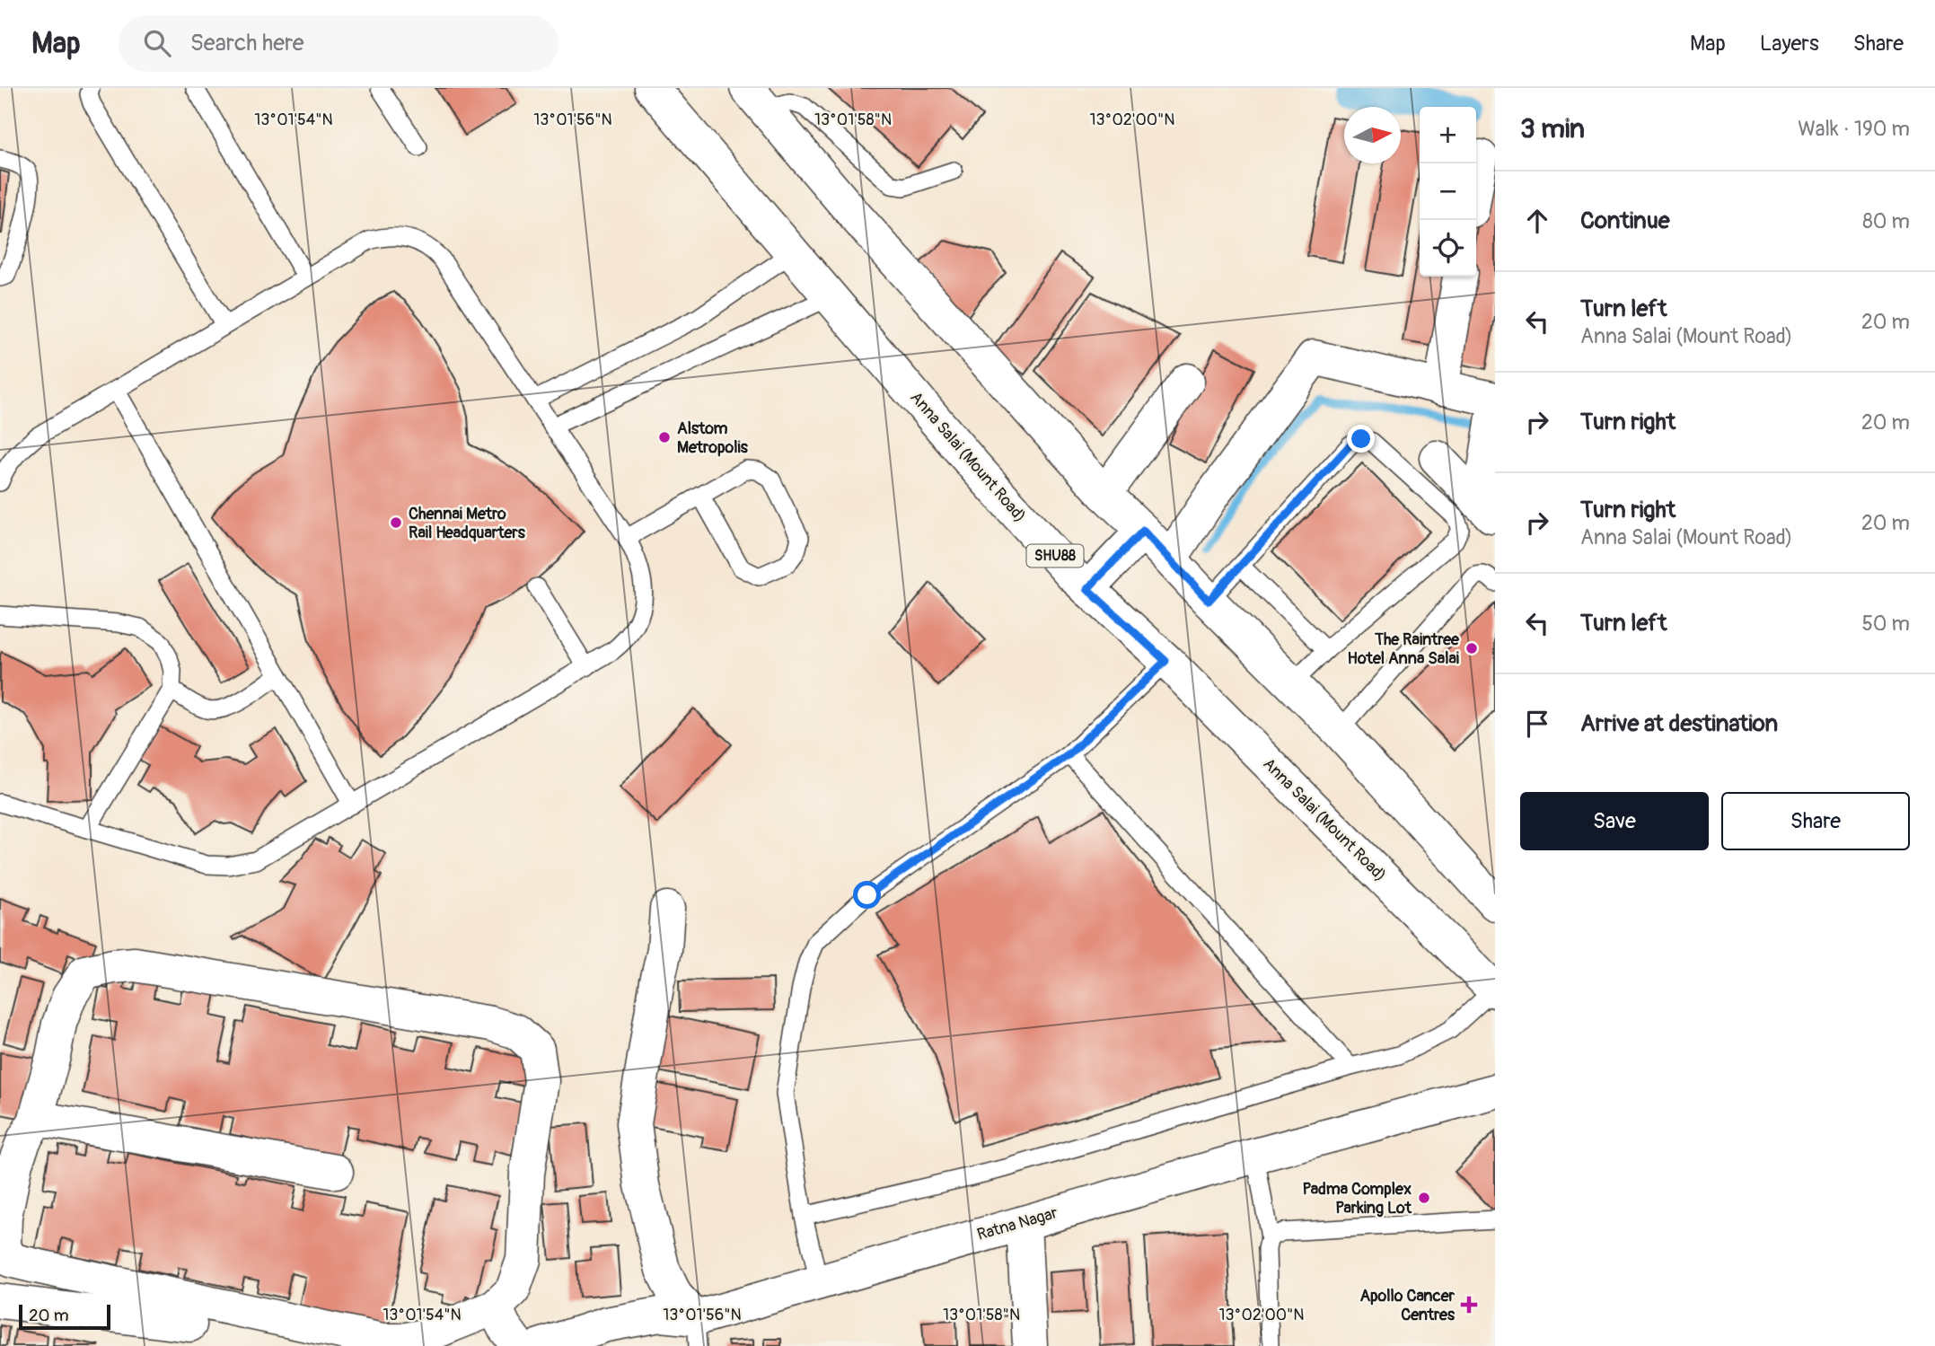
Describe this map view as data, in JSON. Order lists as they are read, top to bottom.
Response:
{
  "streets": {
    "street": ["Anna Salai (Mount Road)", "SHU88", "Ratna Nagar"]
  },
  "places": {
    "other": [
      "Alstom Metropolis",
      "Chennai Metro Rail Headquarters",
      "The Raintree Hotel Anna Salai",
      "Padma Complex Parking Lot"
    ],
    "health": ["Apollo Cancer Centres"]
  },
  "scale_bar": "20 m",
  "north": "right",
  "page": {
    "header": "Map",
    "search": "Search here",
    "nav": ["Map", "Layers", "Share"],
    "heading": ["3 min", "Walk · 190 m"],
    "map_buttons": ["+", "−"],
    "list": [
      ["Continue", "80 m"],
      ["Turn left", "Anna Salai (Mount Road)", "20 m"],
      ["Turn right", "20 m"],
      ["Turn right", "Anna Salai (Mount Road)", "20 m"],
      ["Turn left", "50 m"],
      "Arrive at destination"
    ],
    "buttons": ["Save", "Share"],
    "scale": "20 m"
  },
  "coordinates": [
    "13°01'54\"N",
    "13°01'56\"N",
    "13°01'58\"N",
    "13°02'00\"N"
  ]
}
